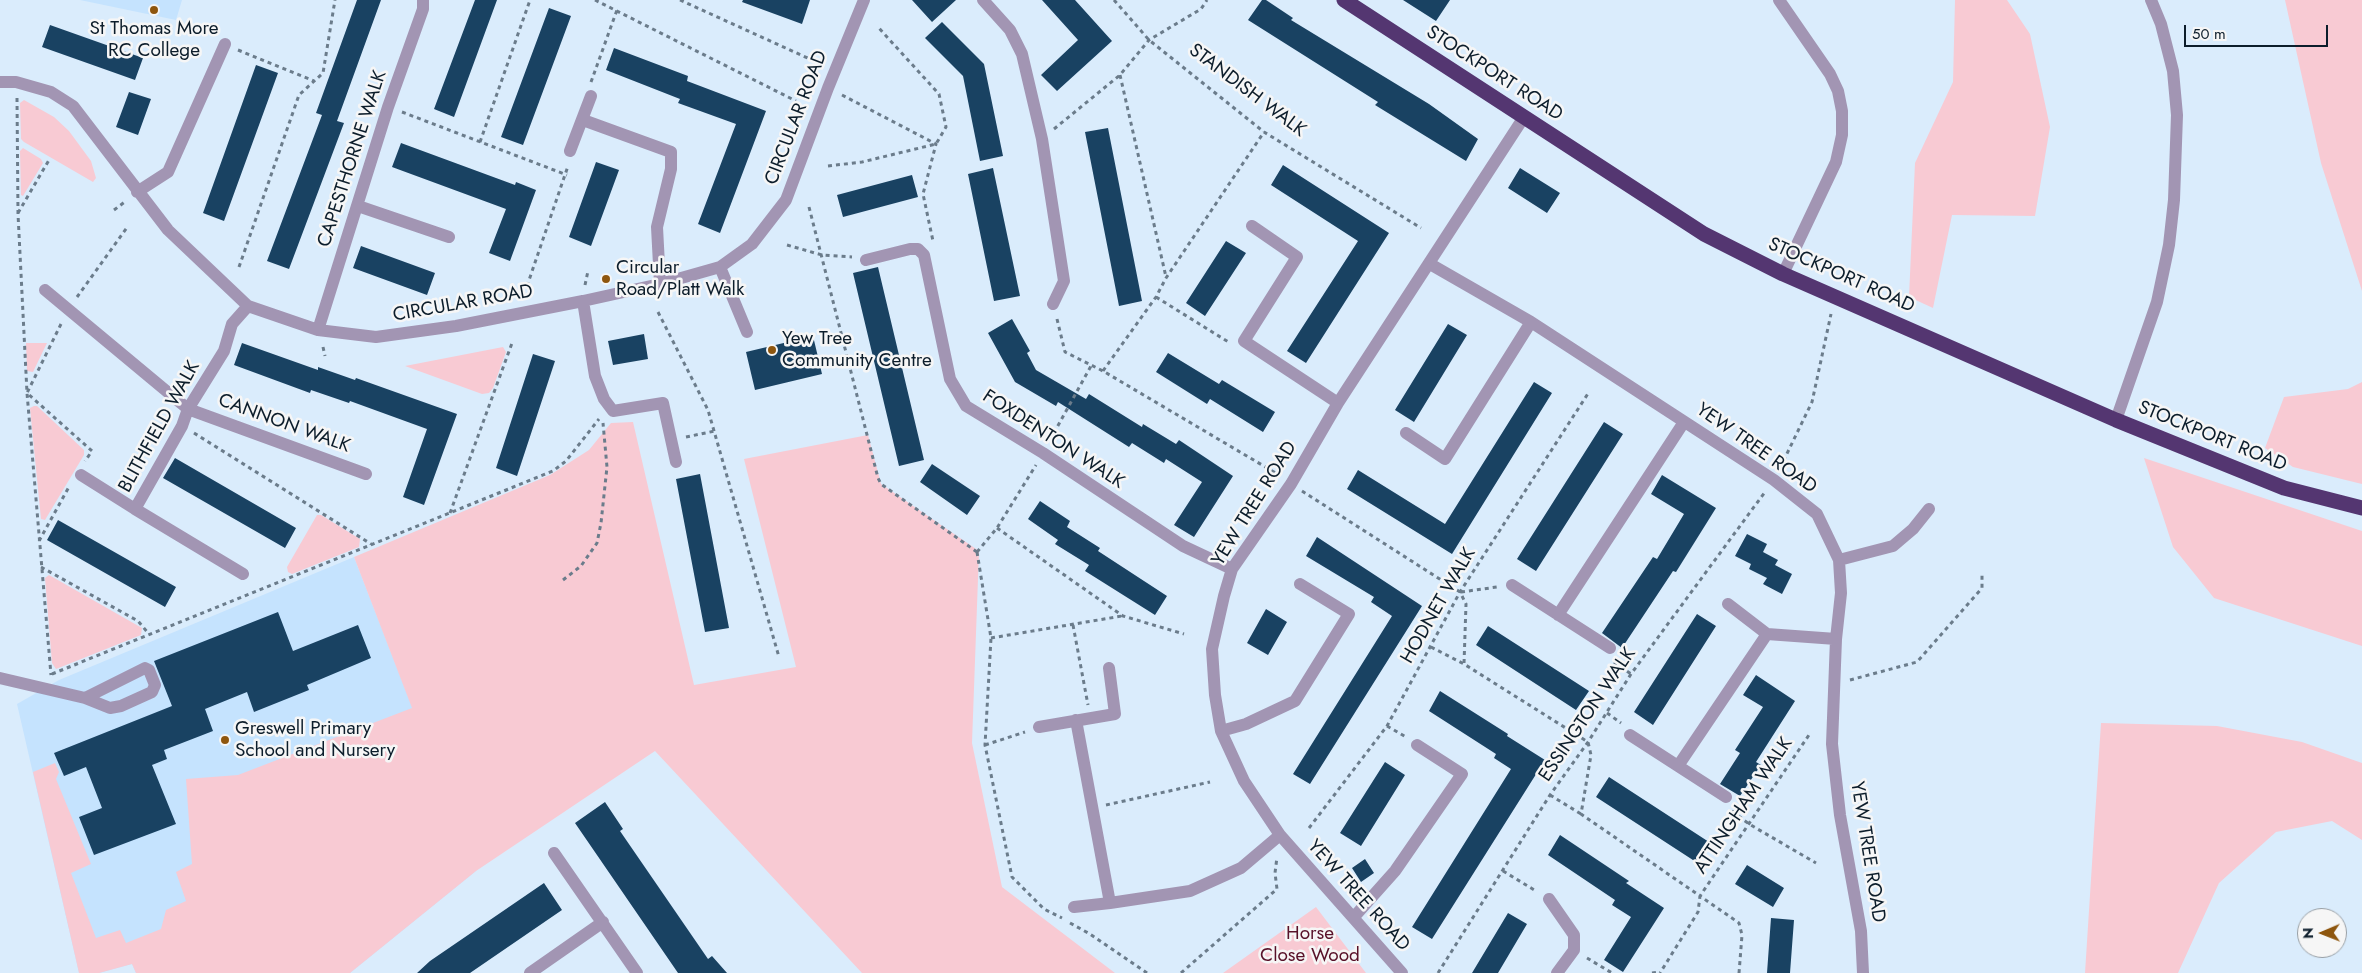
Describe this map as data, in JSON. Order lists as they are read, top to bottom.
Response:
{
  "streets": {
    "highway": ["STOCKPORT ROAD"],
    "street": [
      "CIRCULAR ROAD",
      "CAPESTHORNE WALK",
      "CANNON WALK",
      "BLITHFIELD WALK",
      "FOXDENTON WALK",
      "YEW TREE ROAD"
    ],
    "path": [
      "STANDISH WALK",
      "HODNET WALK",
      "ESSINGTON WALK",
      "ATTINGHAM WALK"
    ]
  },
  "crossings": [
    ["STOCKPORT ROAD", "YEW TREE ROAD"],
    ["STOCKPORT ROAD", "ESSINGTON WALK"],
    ["CIRCULAR ROAD", "CAPESTHORNE WALK"],
    ["CIRCULAR ROAD", "BLITHFIELD WALK"],
    ["CANNON WALK", "BLITHFIELD WALK"],
    ["FOXDENTON WALK", "YEW TREE ROAD"],
    ["YEW TREE ROAD", "ESSINGTON WALK"]
  ],
  "parks": ["Horse Close Wood"],
  "places": [
    "St Thomas More RC College",
    "Circular Road/Platt Walk",
    "Yew Tree Community Centre",
    "Greswell Primary School and Nursery"
  ],
  "scale_bar": "50 m",
  "north": "left"
}
